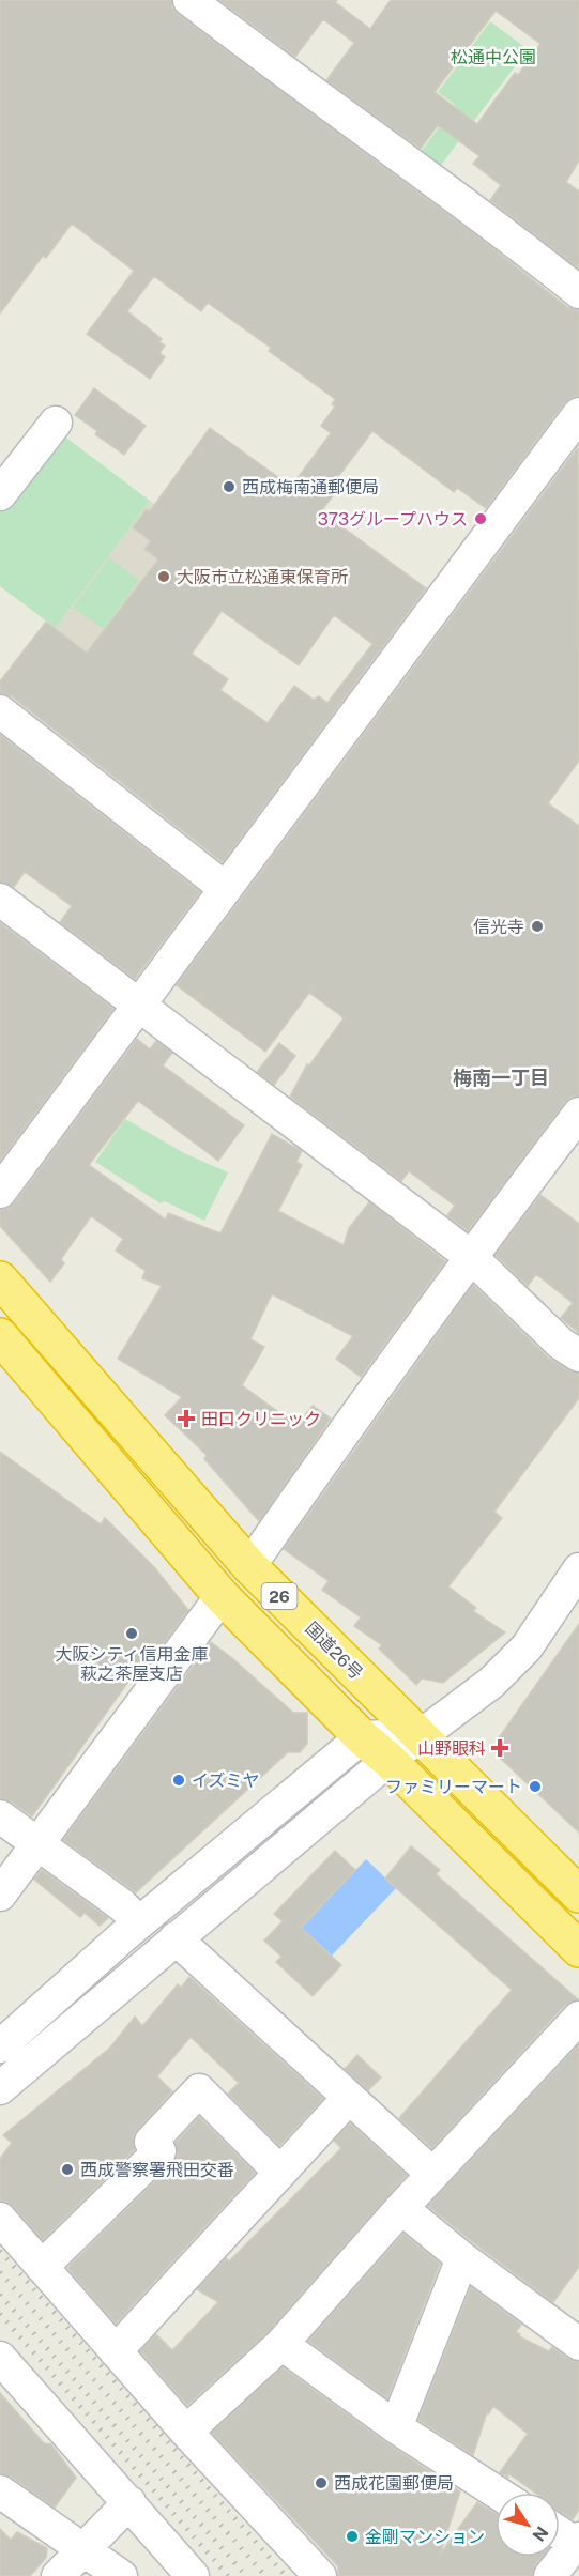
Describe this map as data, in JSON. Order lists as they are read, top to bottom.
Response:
{
  "streets": {
    "highway": ["26", "国道26号"]
  },
  "districts": ["梅南一丁目"],
  "parks": ["松通中公園"],
  "places": {
    "other": [
      "西成梅南通郵便局",
      "373グループハウス",
      "大阪市立松通東保育所",
      "信光寺",
      "大阪シティ信用金庫 萩之茶屋支店",
      "イズミヤ",
      "ファミリーマート",
      "西成警察署飛田交番",
      "西成花園郵便局",
      "金剛マンション"
    ],
    "health": ["田口クリニック", "山野眼科"]
  },
  "north": "bottom right"
}
